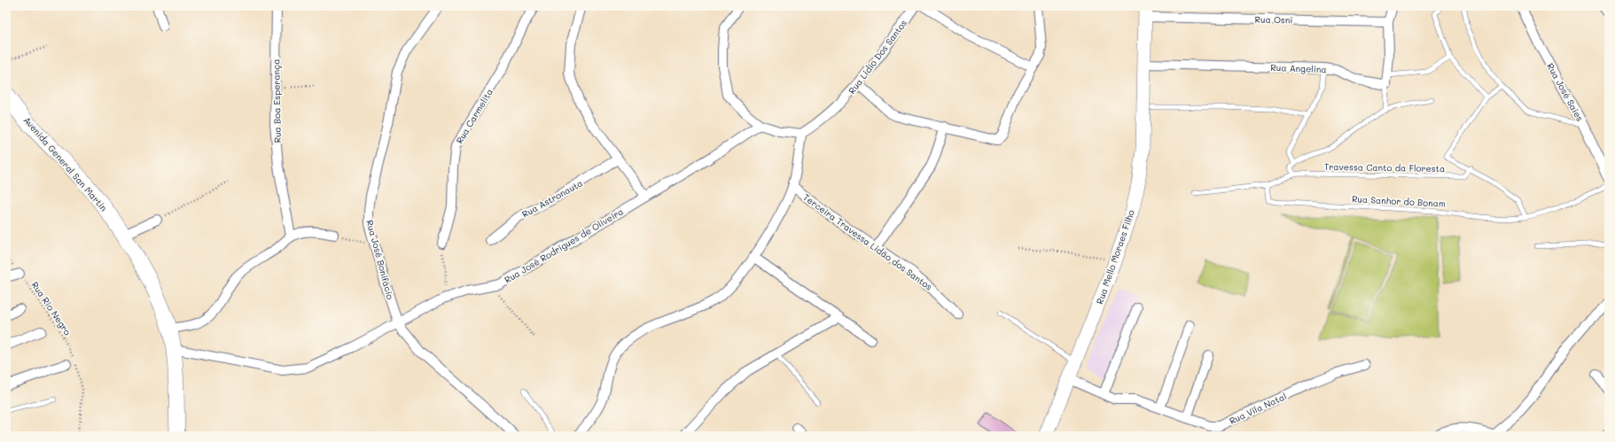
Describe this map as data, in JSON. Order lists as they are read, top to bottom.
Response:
{
  "streets": {
    "main road": ["Avenida General San Martin", "Rua Mello Moraes Filho"],
    "street": [
      "Rua Osni",
      "Rua Lidio Dos Santos",
      "Rua Angelina",
      "Rua José Saies",
      "Rua Boa Esperança",
      "Rua Carmelita",
      "Rua Astronauta",
      "Terceira Travessa Lidão dos Santos",
      "Rua José Rodrigues de Oliveira",
      "Rua José Bonifácio",
      "Rua Vila Natal"
    ],
    "lane": ["Travessa Canto da Floresta", "Rua Sanhor do Bonam"],
    "path": ["Rua Rio Negro"]
  },
  "crossings": [
    ["Rua Osni", "Rua Mello Moraes Filho"],
    ["Rua Angelina", "Rua Mello Moraes Filho"],
    ["Avenida General San Martin", "Rua José Rodrigues de Oliveira"],
    ["Travessa Canto da Floresta", "Rua Sanhor do Bonam"],
    ["Rua José Rodrigues de Oliveira", "Rua José Bonifácio"],
    ["Rua Mello Moraes Filho", "Rua Vila Natal"]
  ]
}
